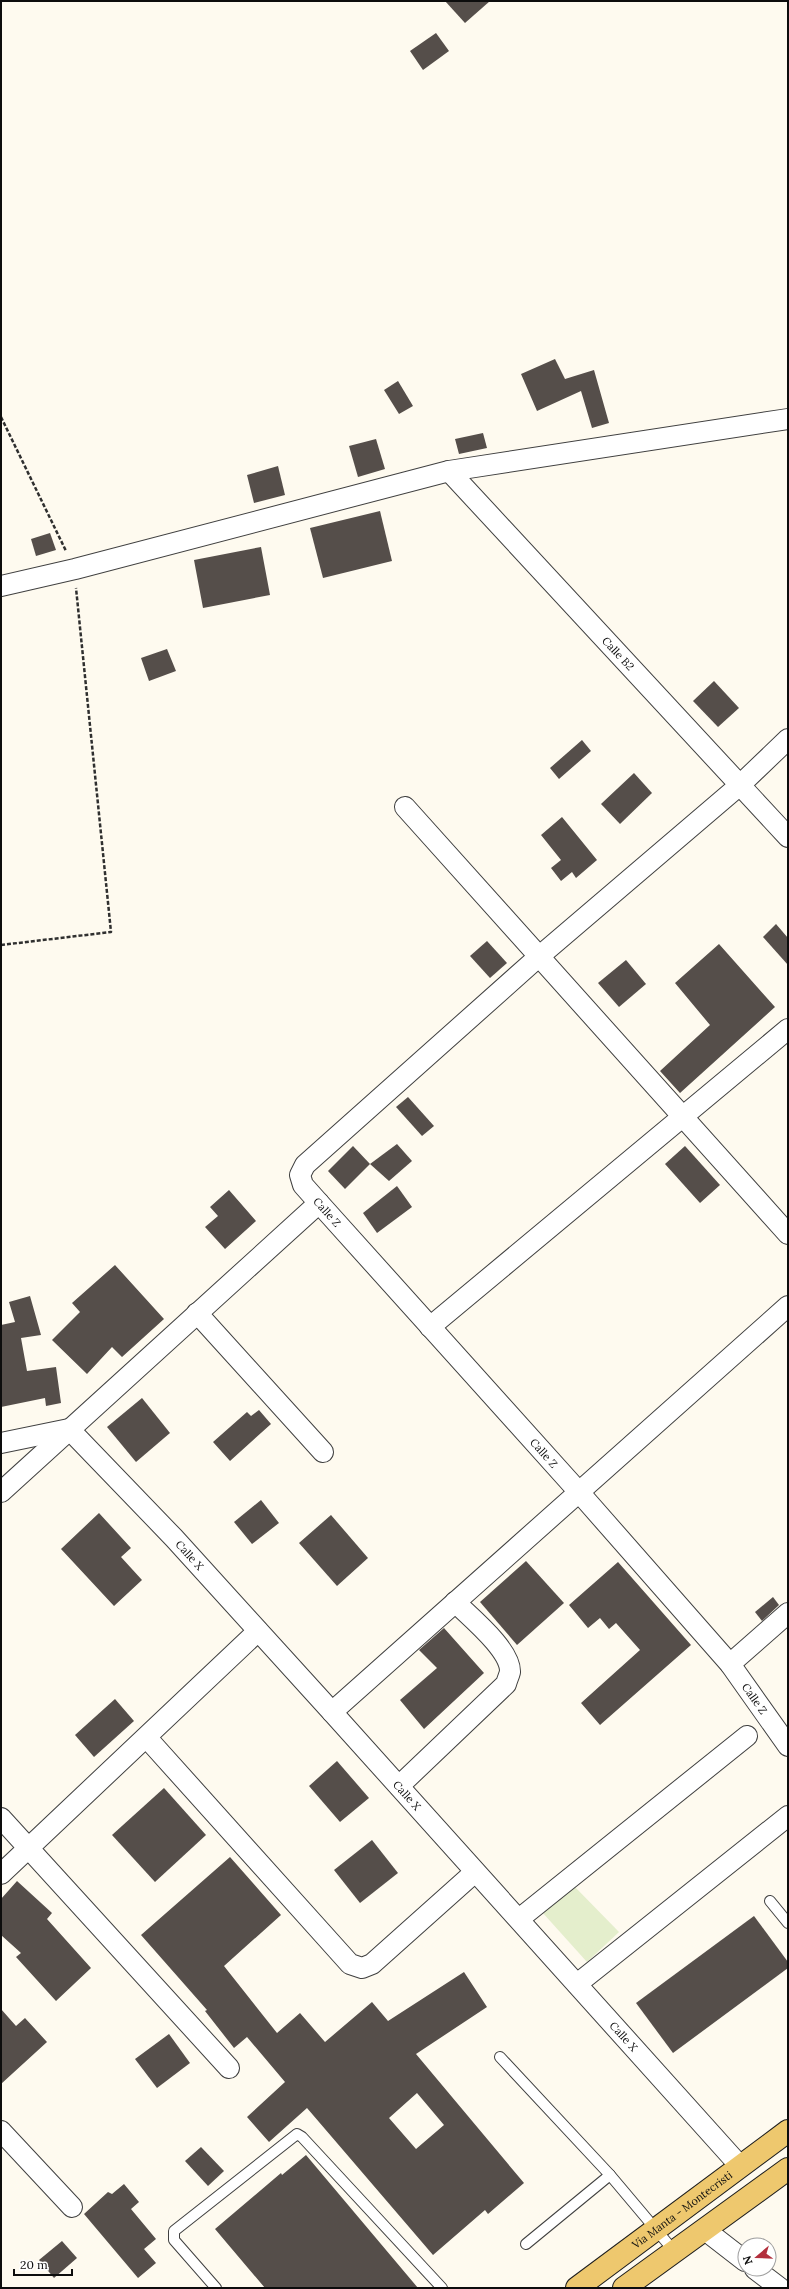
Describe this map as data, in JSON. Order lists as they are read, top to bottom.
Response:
{
  "streets": {
    "main road": ["Vía Manta - Montecristi"],
    "street": ["Calle B2", "Calle Z", "Calle X"]
  },
  "crossings": [
    ["Calle X", "Vía Manta - Montecristi"]
  ],
  "scale_bar": "20 m",
  "north": "left"
}
